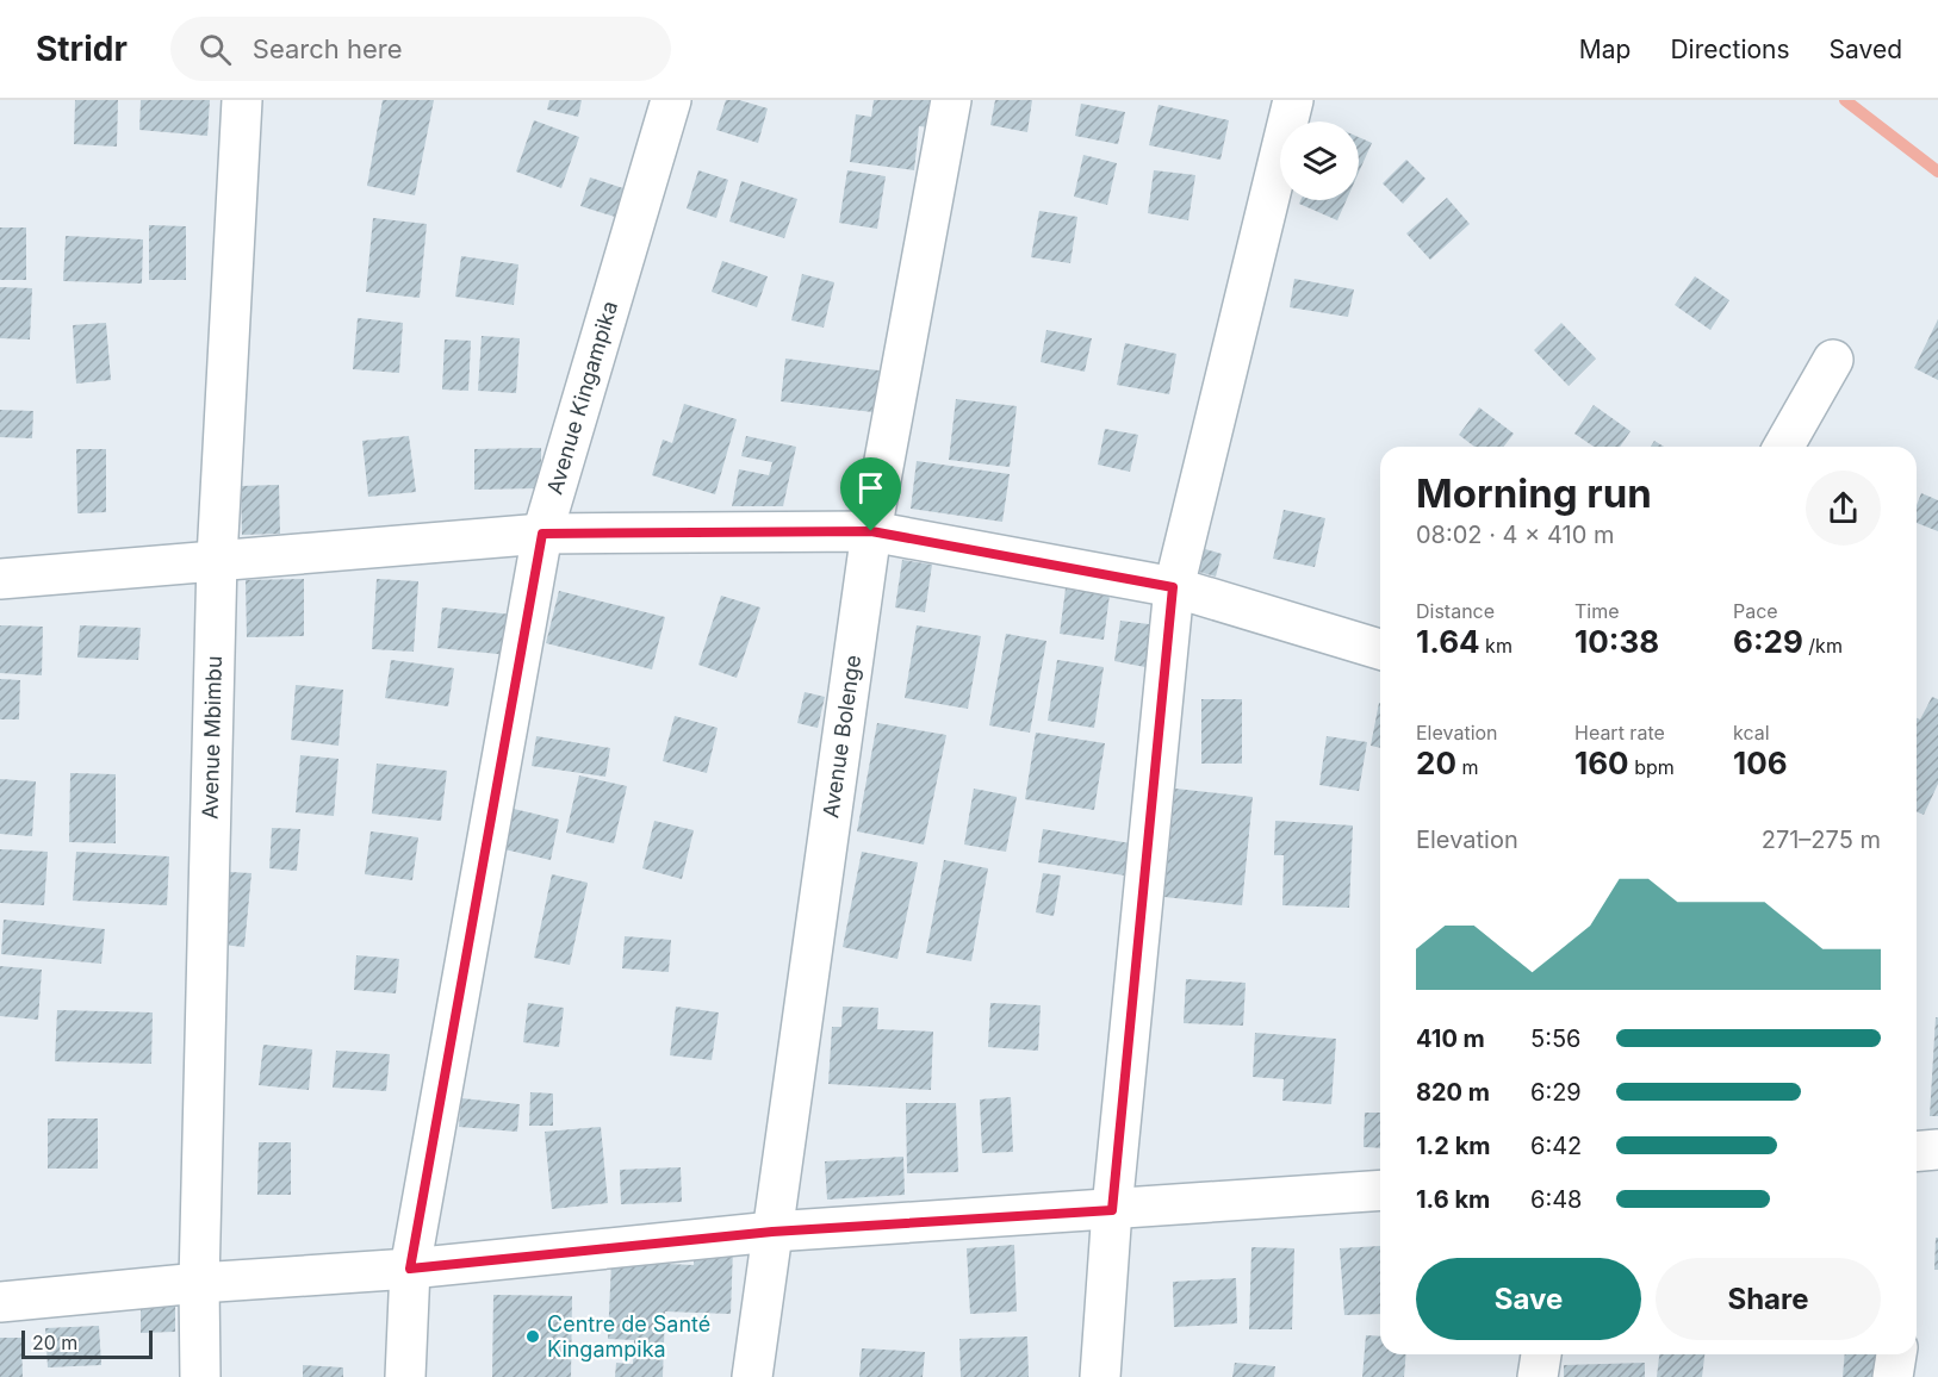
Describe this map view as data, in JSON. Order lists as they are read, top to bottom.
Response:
{
  "streets": {
    "street": ["Avenue Kingampika", "Avenue Bolenge", "Avenue Mbimbu"]
  },
  "places": ["Centre de Santé Kingampika"],
  "scale_bar": "20 m",
  "page": {
    "header": "Stridr",
    "search": "Search here",
    "nav": ["Map", "Directions", "Saved"],
    "heading": ["Morning run", "08:02 · 4 × 410 m"],
    "stats": [
      ["Distance", "1.64 km"],
      ["Time", "10:38"],
      ["Pace", "6:29 /km"],
      ["Elevation", "20 m"],
      ["Heart rate", "160 bpm"],
      ["kcal", "106"]
    ],
    "chart": ["Elevation", "271–275 m"],
    "list": [
      {
        "name": "410 m",
        "note": "5:56"
      },
      {
        "name": "820 m",
        "note": "6:29"
      },
      {
        "name": "1.2 km",
        "note": "6:42"
      },
      {
        "name": "1.6 km",
        "note": "6:48"
      }
    ],
    "buttons": ["Save", "Share"],
    "scale": "20 m"
  }
}
